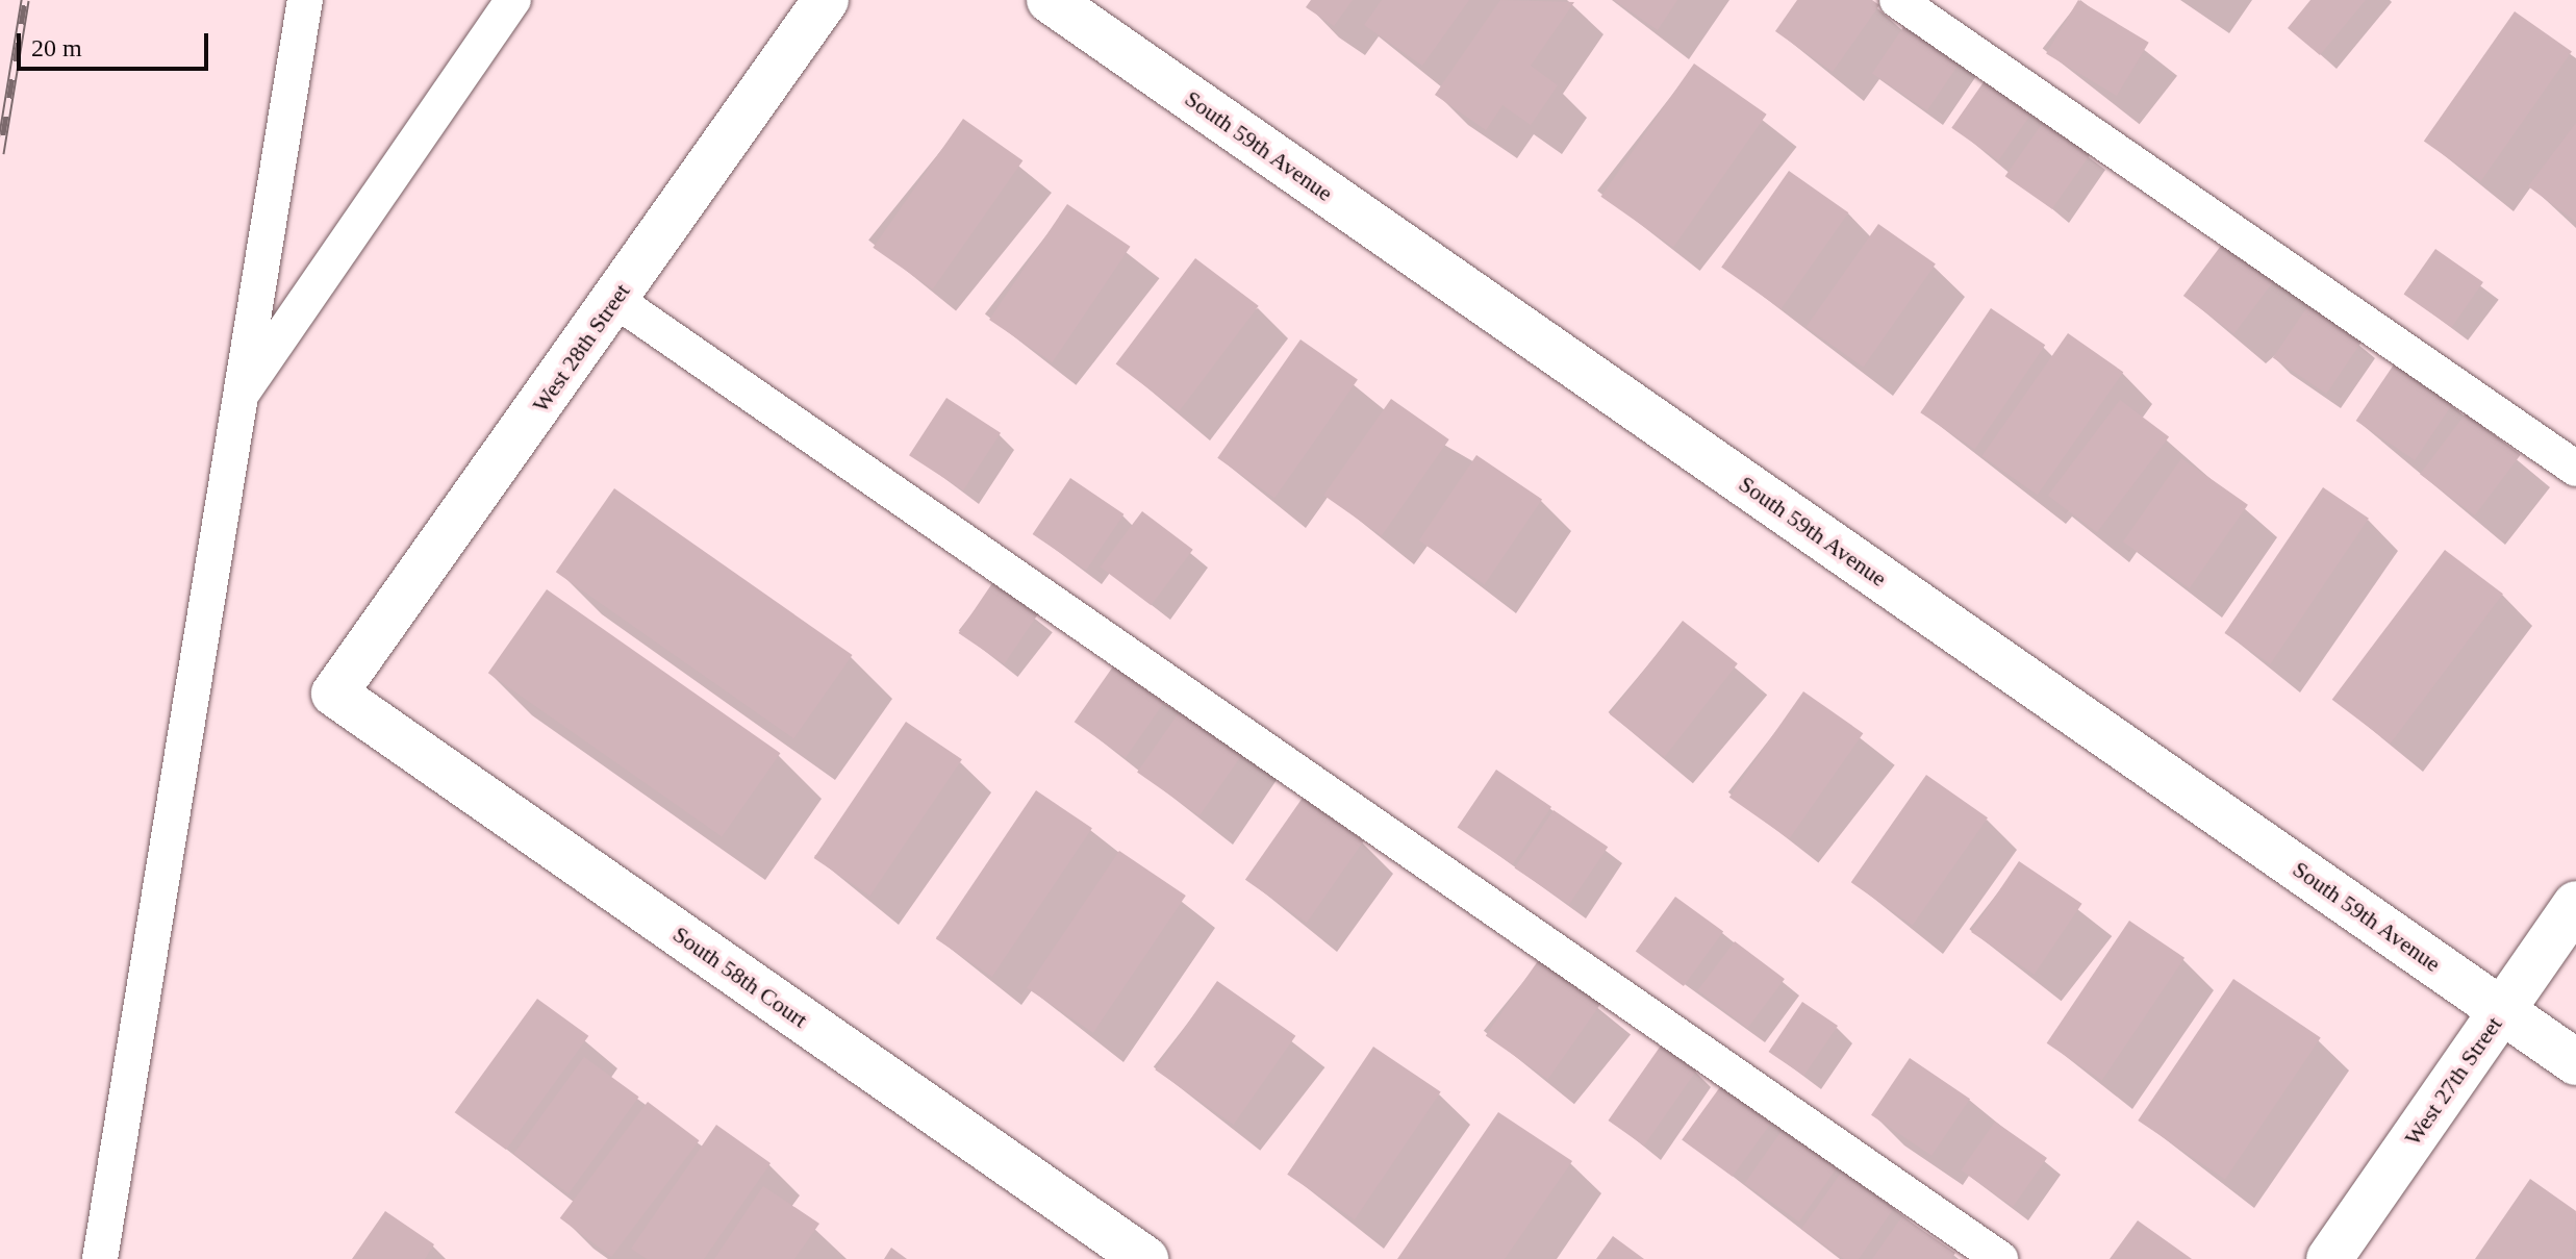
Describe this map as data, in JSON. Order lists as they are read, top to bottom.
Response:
{
  "streets": {
    "street": [
      "South 59th Avenue",
      "West 28th Street",
      "South 58th Court",
      "West 27th Street"
    ]
  },
  "crossings": [
    ["South 59th Avenue", "West 27th Street"],
    ["West 28th Street", "South 58th Court"]
  ],
  "scale_bar": "20 m"
}
